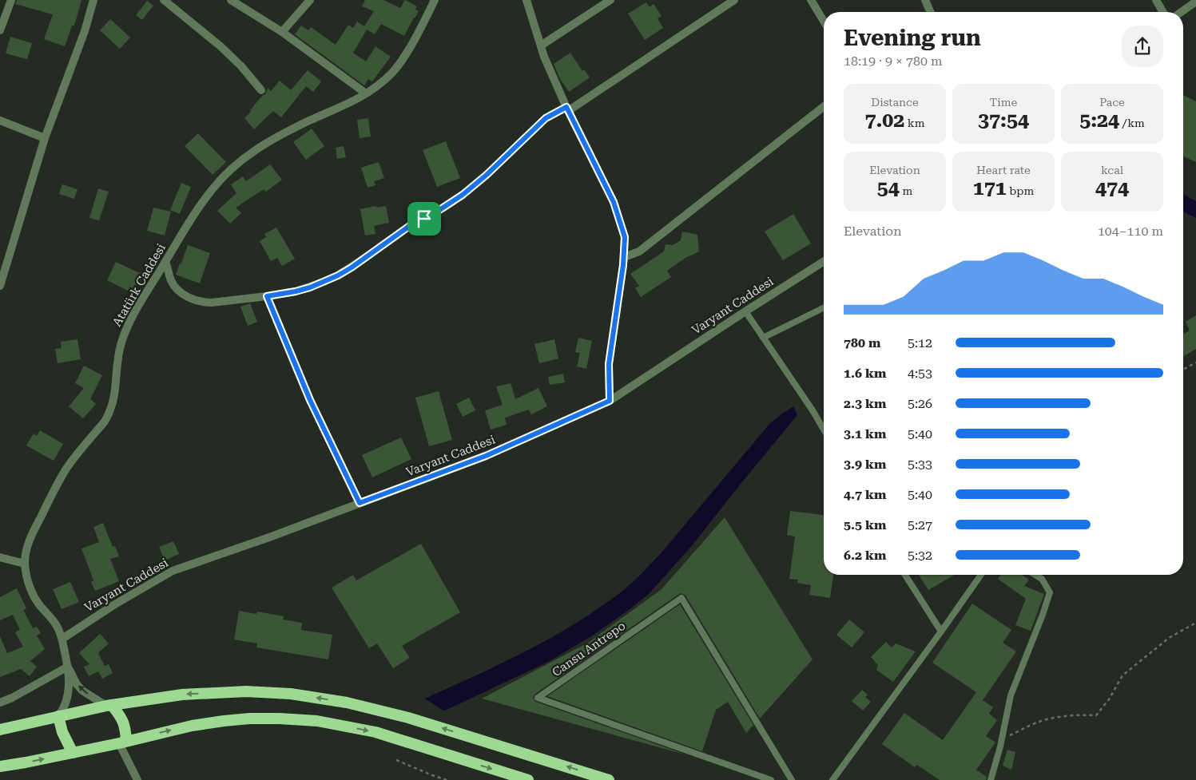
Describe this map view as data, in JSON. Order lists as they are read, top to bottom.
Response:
{
  "streets": {
    "street": ["Atatürk Caddesi", "Varyant Caddesi"],
    "lane": ["Cansu Antrepo"]
  },
  "crossings": [
    ["Atatürk Caddesi", "Varyant Caddesi"]
  ],
  "page": {
    "heading": ["Evening run", "18:19 · 9 × 780 m"],
    "stats": [
      ["Distance", "7.02 km"],
      ["Time", "37:54"],
      ["Pace", "5:24 /km"],
      ["Elevation", "54 m"],
      ["Heart rate", "171 bpm"],
      ["kcal", "474"]
    ],
    "chart": ["Elevation", "104–110 m"],
    "list": [
      {
        "name": "780 m",
        "note": "5:12"
      },
      {
        "name": "1.6 km",
        "note": "4:53"
      },
      {
        "name": "2.3 km",
        "note": "5:26"
      },
      {
        "name": "3.1 km",
        "note": "5:40"
      },
      {
        "name": "3.9 km",
        "note": "5:33"
      },
      {
        "name": "4.7 km",
        "note": "5:40"
      },
      {
        "name": "5.5 km",
        "note": "5:27"
      },
      {
        "name": "6.2 km",
        "note": "5:32"
      }
    ]
  }
}
